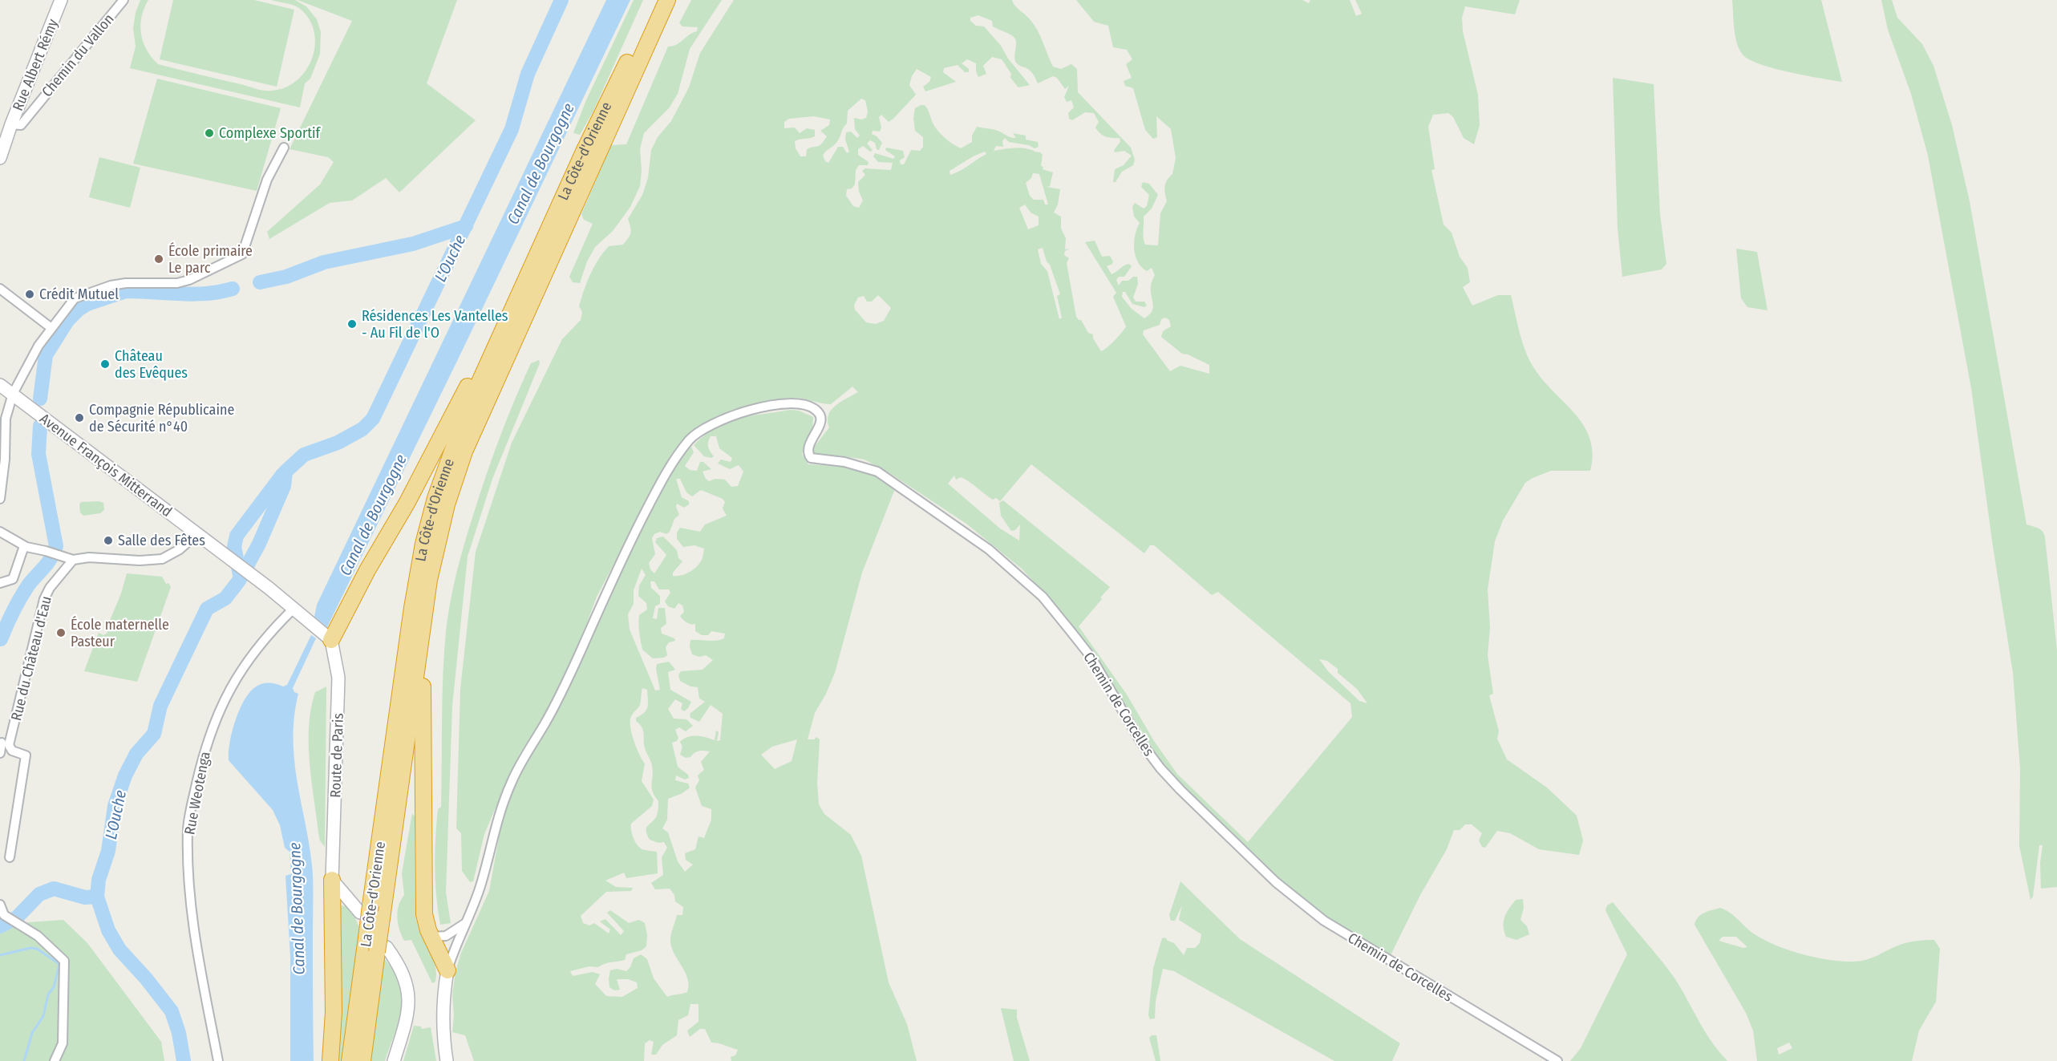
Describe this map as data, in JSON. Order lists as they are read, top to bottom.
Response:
{
  "streets": {
    "highway": ["La Côte-d'Orienne"],
    "main road": ["Rue Albert Rémy", "Avenue François Mitterrand", "Route de Paris"],
    "street": [
      "Chemin du Vallon",
      "Rue du Château d'Eau",
      "Chemin de Corcelles",
      "Rue Weotenga"
    ]
  },
  "crossings": [
    ["Chemin du Vallon", "Rue Albert Rémy"],
    ["Avenue François Mitterrand", "Route de Paris"],
    ["Avenue François Mitterrand", "Rue Weotenga"]
  ],
  "water": ["Canal de Bourgogne", "L'Ouche"],
  "places": [
    "Complexe Sportif",
    "École primaire Le parc",
    "Crédit Mutuel",
    "Résidences Les Vantelles - Au Fil de l'O",
    "Château des Evêques",
    "Compagnie Républicaine de Sécurité n°40",
    "Salle des Fêtes",
    "École maternelle Pasteur"
  ]
}
